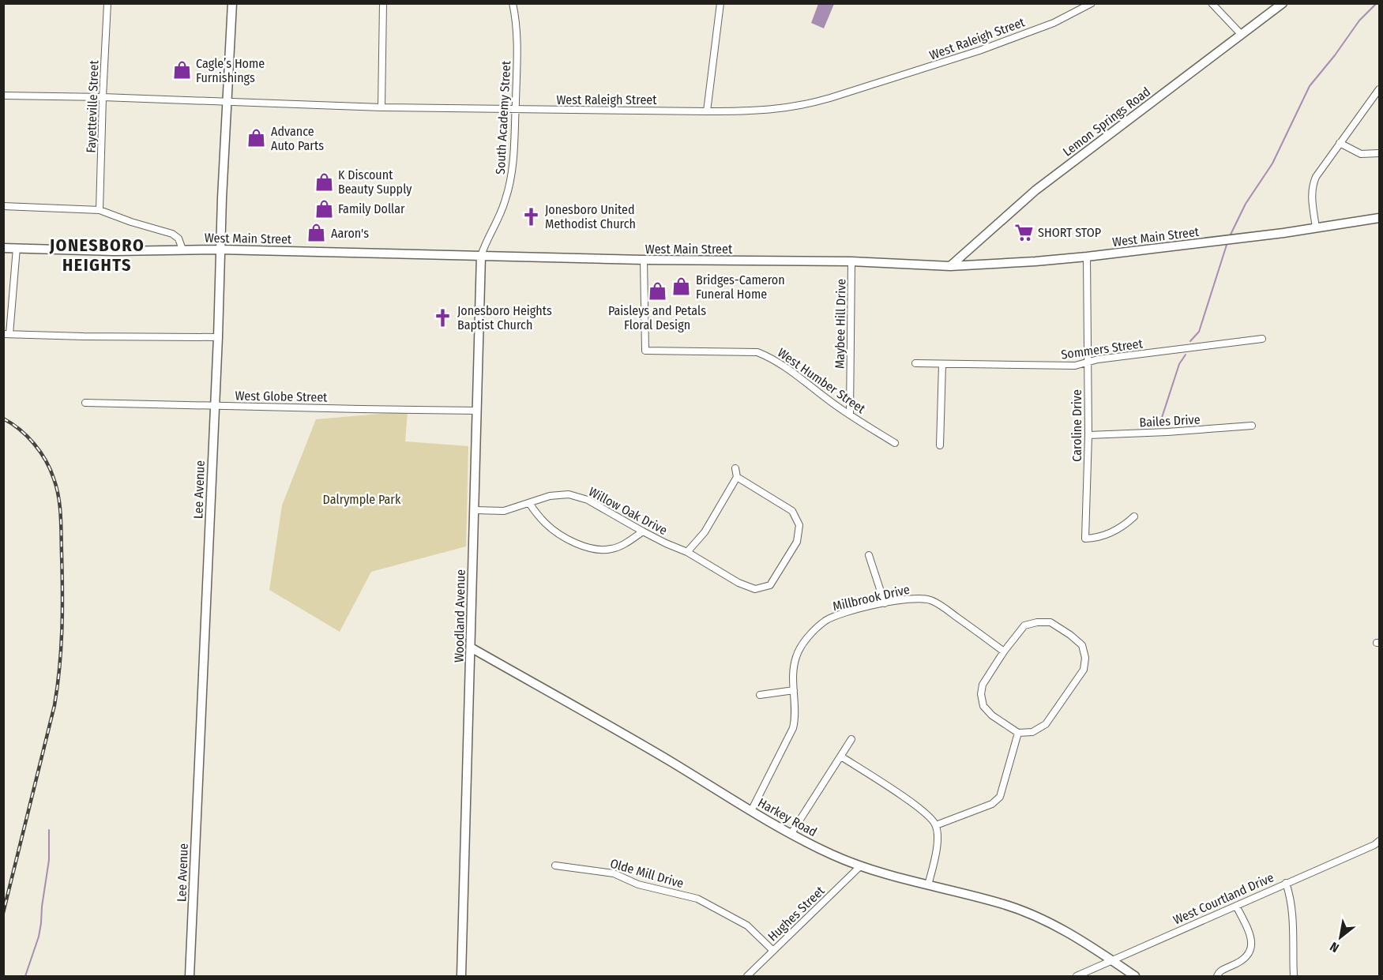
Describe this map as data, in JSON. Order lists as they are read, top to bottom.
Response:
{
  "streets": {
    "street": [
      "West Raleigh Street",
      "Fayetteville Street",
      "South Academy Street",
      "Lemon Springs Road",
      "West Main Street",
      "Maybee Hill Drive",
      "Sommers Street",
      "West Humber Street",
      "West Globe Street",
      "Bailes Drive",
      "Caroline Drive",
      "Lee Avenue",
      "Willow Oak Drive",
      "Millbrook Drive",
      "Woodland Avenue",
      "Harkey Road",
      "Olde Mill Drive",
      "West Courtland Drive",
      "Hughes Street"
    ]
  },
  "crossings": [
    ["West Raleigh Street", "Fayetteville Street"],
    ["West Raleigh Street", "South Academy Street"],
    ["West Raleigh Street", "Lee Avenue"],
    ["South Academy Street", "West Main Street"],
    ["South Academy Street", "Woodland Avenue"],
    ["Lemon Springs Road", "West Main Street"],
    ["West Main Street", "Maybee Hill Drive"],
    ["West Main Street", "West Humber Street"],
    ["West Main Street", "Caroline Drive"],
    ["West Main Street", "Lee Avenue"],
    ["West Main Street", "Woodland Avenue"],
    ["Maybee Hill Drive", "West Humber Street"],
    ["Sommers Street", "Caroline Drive"],
    ["West Globe Street", "Lee Avenue"],
    ["West Globe Street", "Woodland Avenue"],
    ["Bailes Drive", "Caroline Drive"],
    ["Willow Oak Drive", "Woodland Avenue"],
    ["Millbrook Drive", "Harkey Road"],
    ["Woodland Avenue", "Harkey Road"],
    ["Harkey Road", "West Courtland Drive"],
    ["Harkey Road", "Hughes Street"],
    ["Olde Mill Drive", "Hughes Street"]
  ],
  "districts": ["JONESBORO HEIGHTS"],
  "parks": ["Dalrymple Park"],
  "places": {
    "shop": [
      "Cagle’s Home Furnishings",
      "Advance Auto Parts",
      "K Discount Beauty Supply",
      "Family Dollar",
      "Aaron's",
      "Bridges-Cameron Funeral Home",
      "Paisleys and Petals Floral Design"
    ],
    "church": ["Jonesboro United Methodist Church", "Jonesboro Heights Baptist Church"],
    "supermarket": ["SHORT STOP"]
  },
  "north": "bottom left"
}
